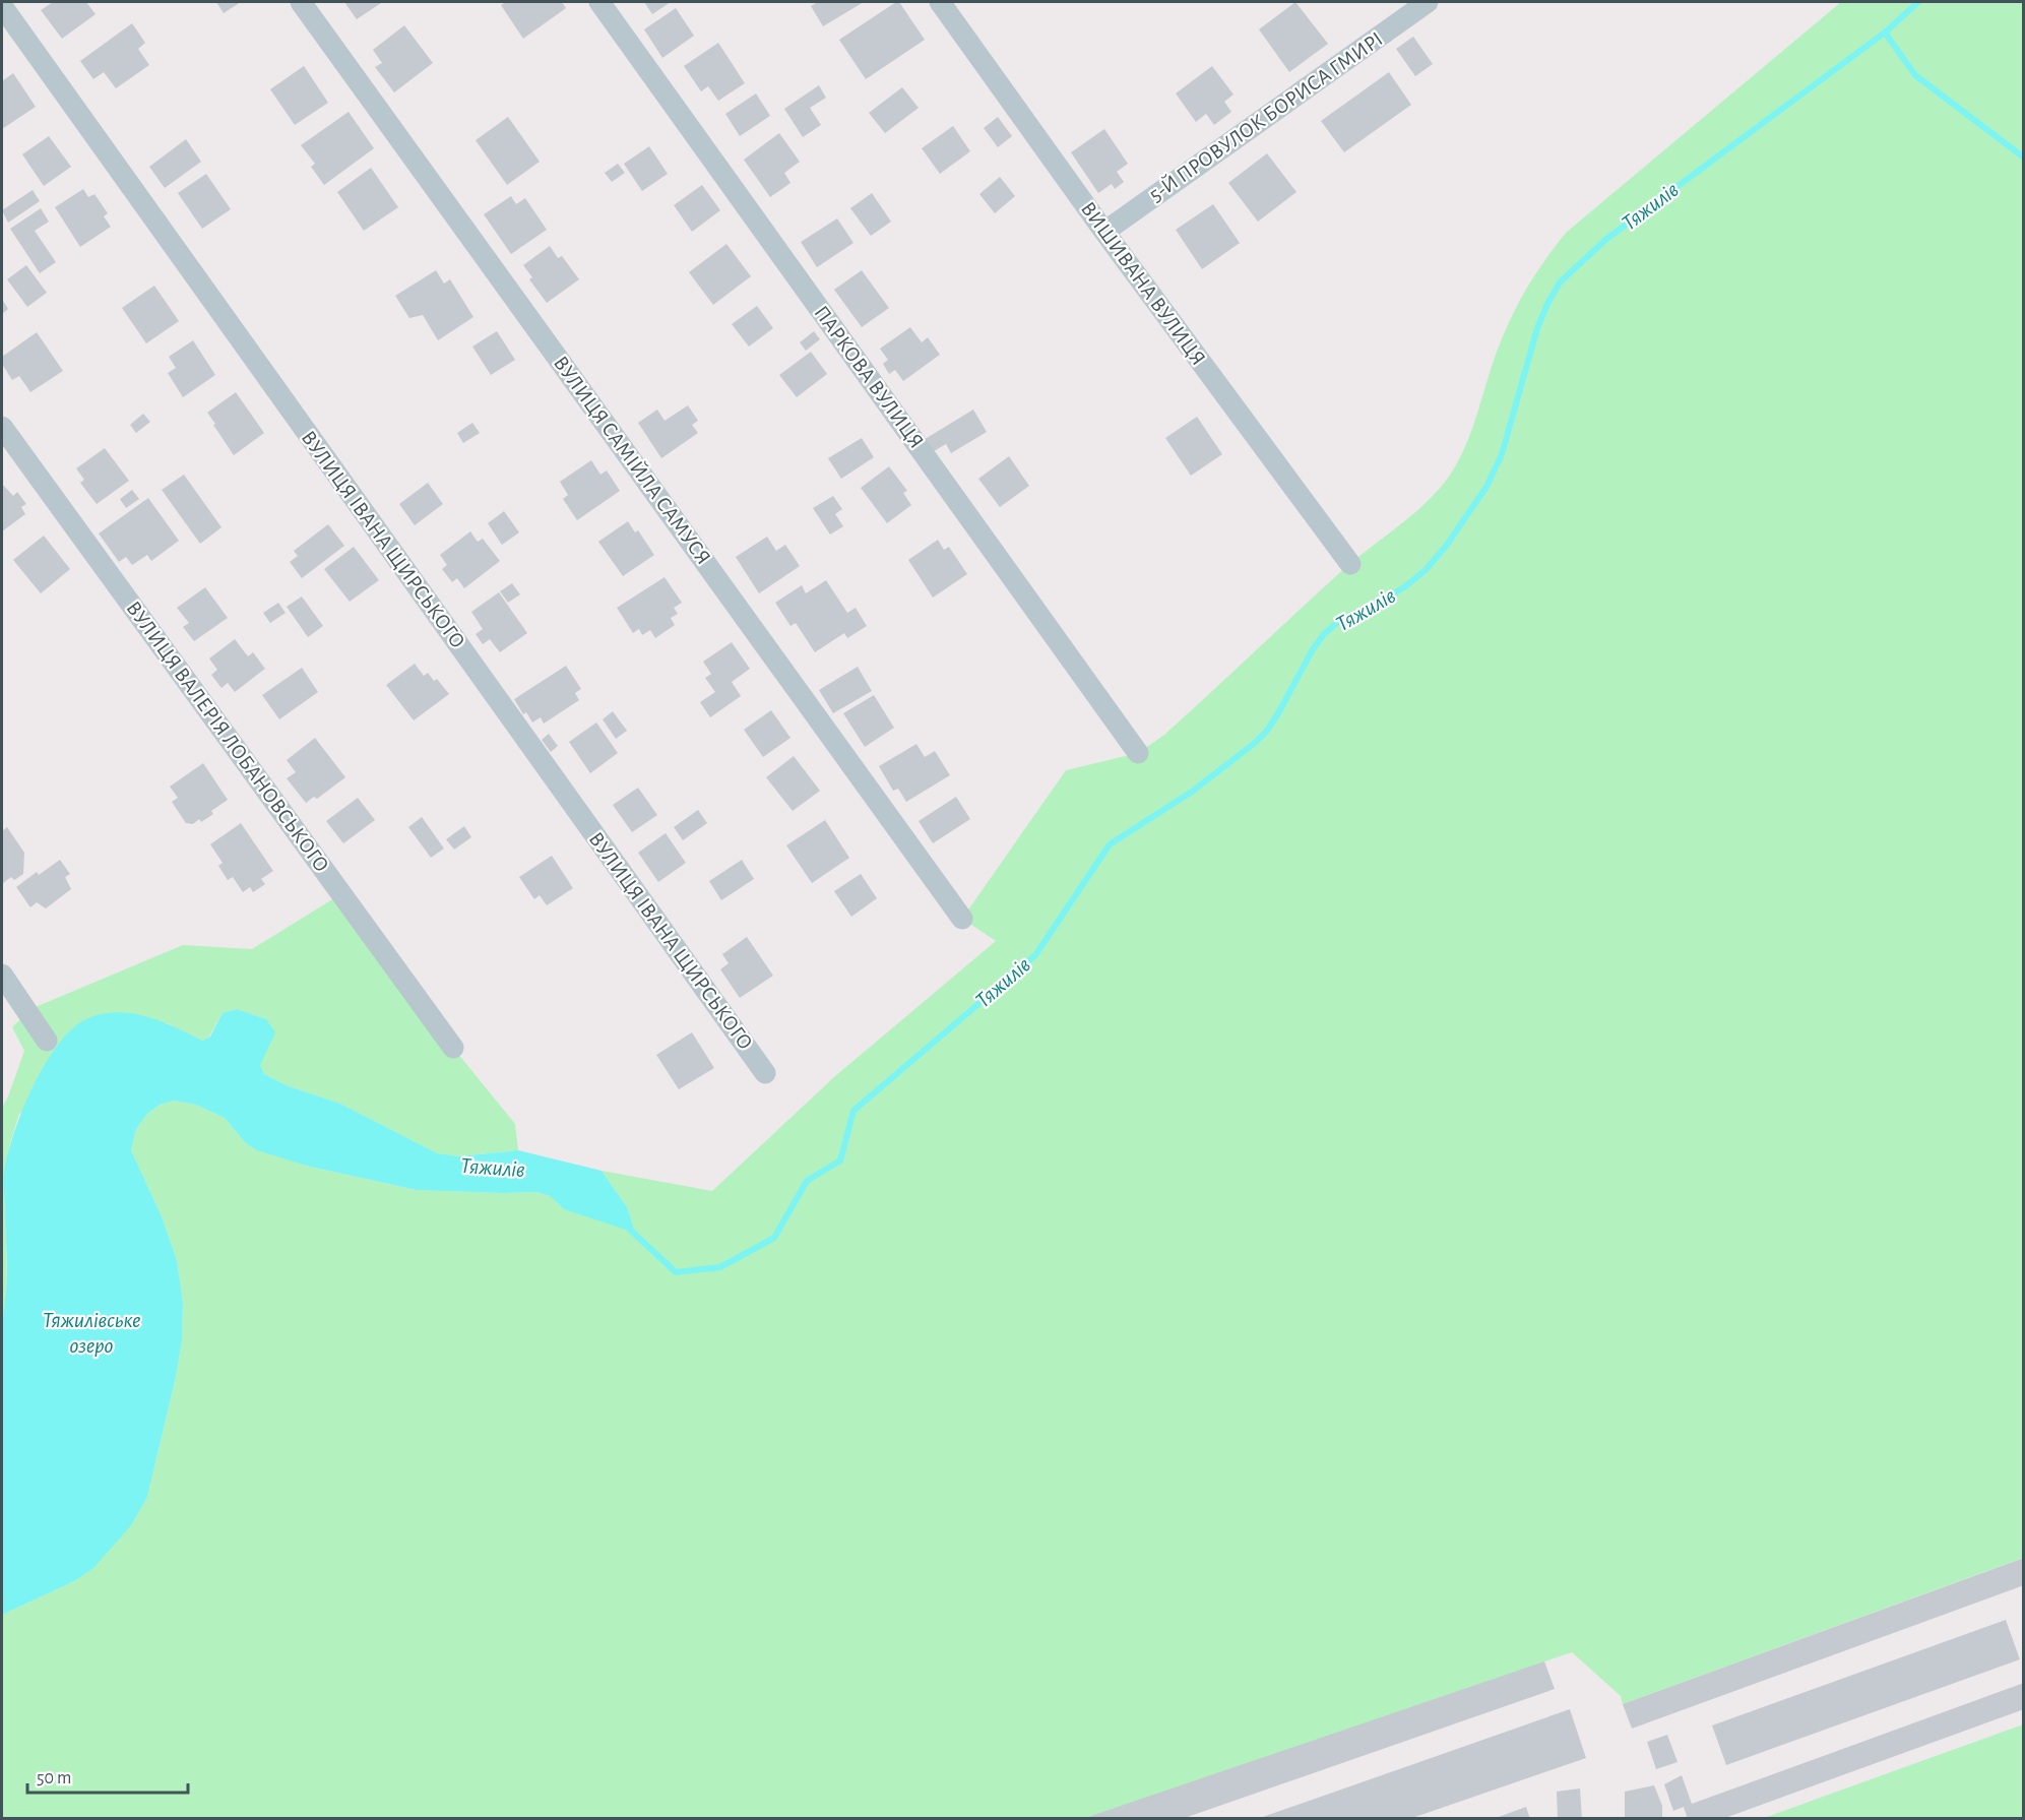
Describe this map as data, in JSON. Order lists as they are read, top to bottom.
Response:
{
  "streets": {
    "street": [
      "5-Й ПРОВУЛОК БОРИСА ГМИРІ",
      "ВИШИВАНА ВУЛИЦЯ",
      "ПАРКОВА ВУЛИЦЯ",
      "ВУЛИЦЯ САМІЙЛА САМУСЯ",
      "ВУЛИЦЯ ІВАНА ЩИРСЬКОГО",
      "ВУЛИЦЯ ВАЛЕРІЯ ЛОБАНОВСЬКОГО"
    ]
  },
  "crossings": [
    ["5-Й ПРОВУЛОК БОРИСА ГМИРІ", "ВИШИВАНА ВУЛИЦЯ"]
  ],
  "water": ["Тяжилів", "Тяжилівське озеро"],
  "scale_bar": "50 m"
}
